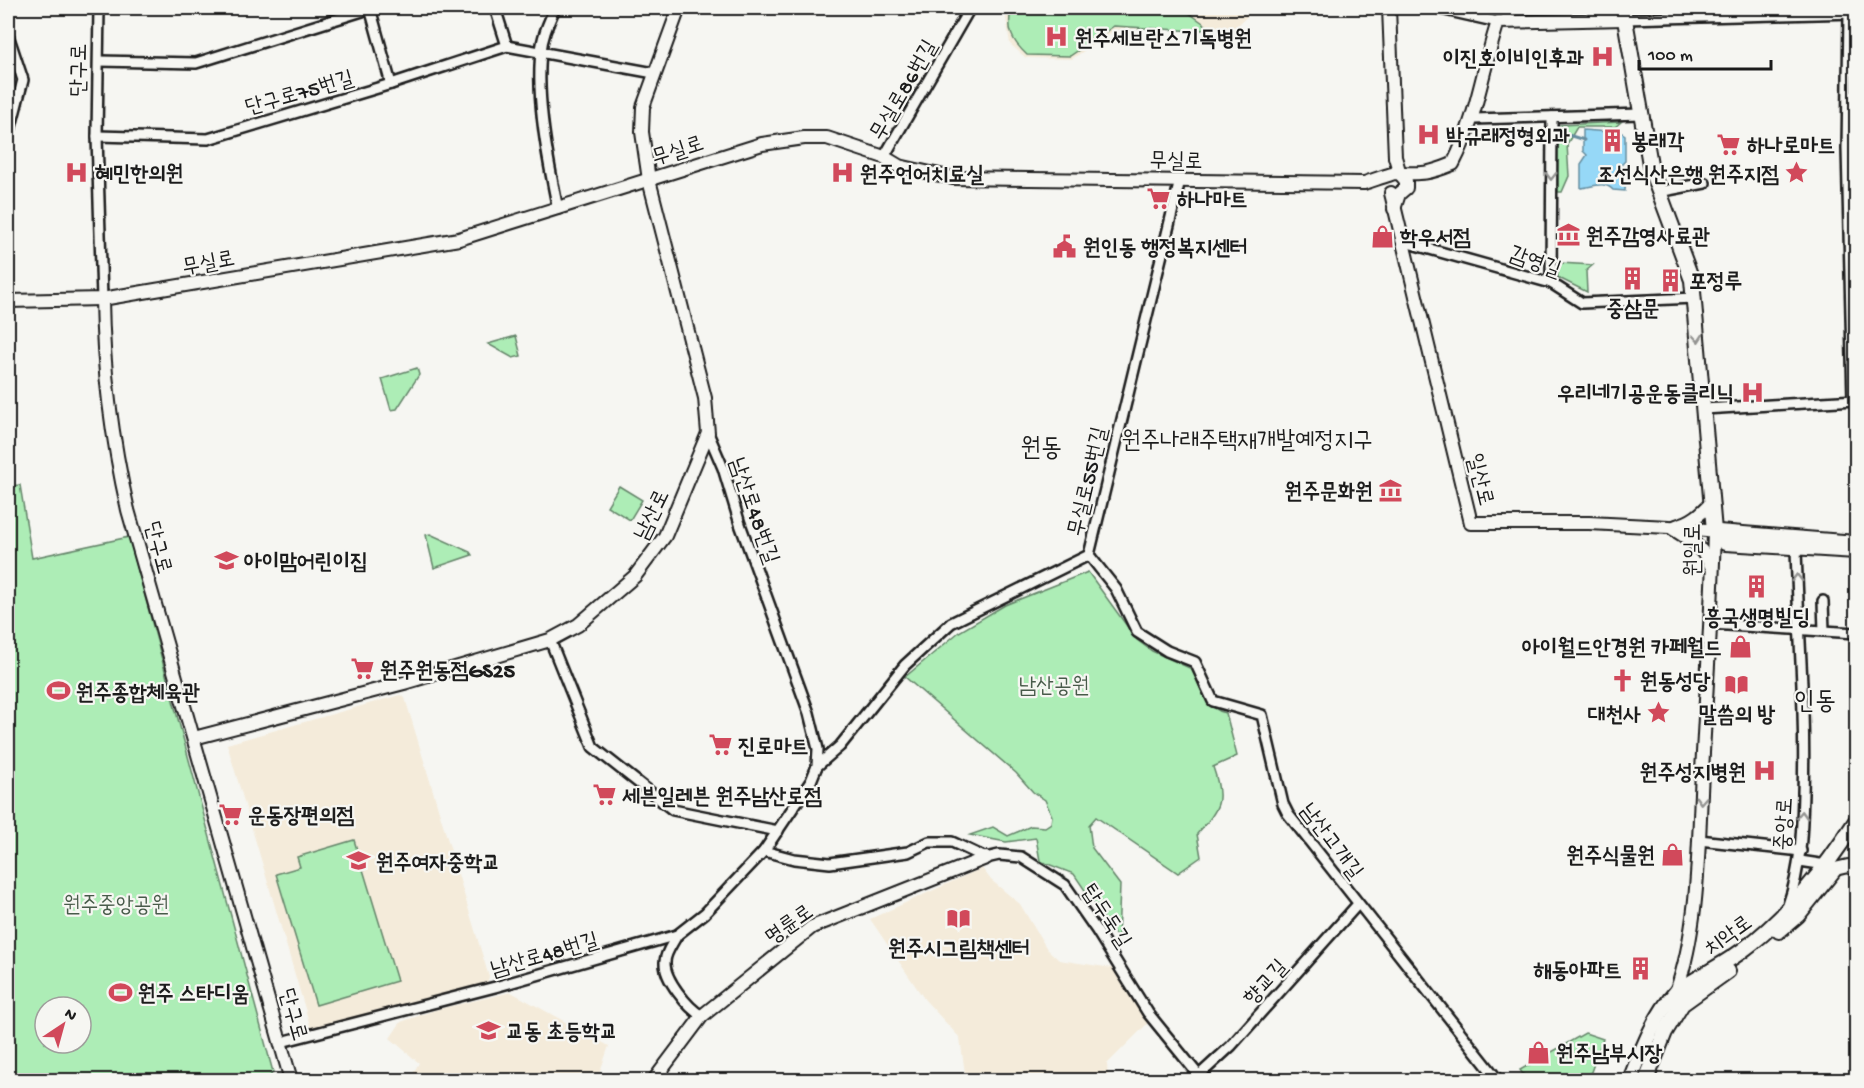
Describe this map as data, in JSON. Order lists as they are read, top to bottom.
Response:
{
  "streets": {
    "main road": ["원일로", "치악로"],
    "street": [
      "단구로",
      "무실로86번길",
      "단구로75번길",
      "무실로",
      "감영길",
      "일산로",
      "무실로55번길",
      "남산로48번길",
      "남산로",
      "중앙로",
      "남산고개길",
      "탑두둑길",
      "명륜로",
      "향교길"
    ]
  },
  "crossings": [
    ["단구로", "단구로75번길"],
    ["단구로", "무실로"],
    ["단구로", "남산로48번길"],
    ["단구로", "남산로"],
    ["무실로86번길", "무실로"],
    ["단구로75번길", "남산로"],
    ["무실로", "무실로55번길"],
    ["무실로", "남산로"],
    ["감영길", "일산로"],
    ["감영길", "원일로"],
    ["일산로", "원일로"],
    ["무실로55번길", "남산로48번길"],
    ["무실로55번길", "남산고개길"],
    ["남산로48번길", "남산로"],
    ["남산로48번길", "탑두둑길"],
    ["원일로", "치악로"],
    ["중앙로", "치악로"],
    ["남산고개길", "향교길"],
    ["탑두둑길", "명륜로"],
    ["탑두둑길", "향교길"]
  ],
  "one_way": ["중앙로"],
  "districts": ["원주나래주택재개발예정지구", "원동", "인동"],
  "parks": ["남산공원", "원주중앙공원"],
  "places": {
    "hospital": [
      "원주세브란스기독병원",
      "이진호이비인후과",
      "박규래정형외과",
      "혜민한의원",
      "원주언어치료실",
      "우리네기공운동클리닉",
      "원주성지병원"
    ],
    "building": [
      "봉래각",
      "중삼문",
      "포정루",
      "흥국생명빌딩",
      "해동아파트"
    ],
    "supermarket": [
      "하나로마트",
      "하나마트",
      "원주원동점GS25",
      "진로마트",
      "세븐일레븐 원주남산로점",
      "운동장편의점"
    ],
    "place": ["조선식산은행 원주지점", "대천사"],
    "museum": ["원주감영사료관", "원주문화원"],
    "shop": [
      "학우서점",
      "아이월드안경원 카페월드",
      "원주식물원",
      "원주남부시장"
    ],
    "public building": ["원인동 행정복지센터"],
    "school or university": ["아이맘어린이집", "원주여자중학교", "교동 초등학교"],
    "church": ["원동성당"],
    "library": ["말씀의 방", "원주시그림책센터"],
    "sports": ["원주종합체육관", "원주 스타디움"]
  },
  "scale_bar": "100 m",
  "north": "top right"
}
